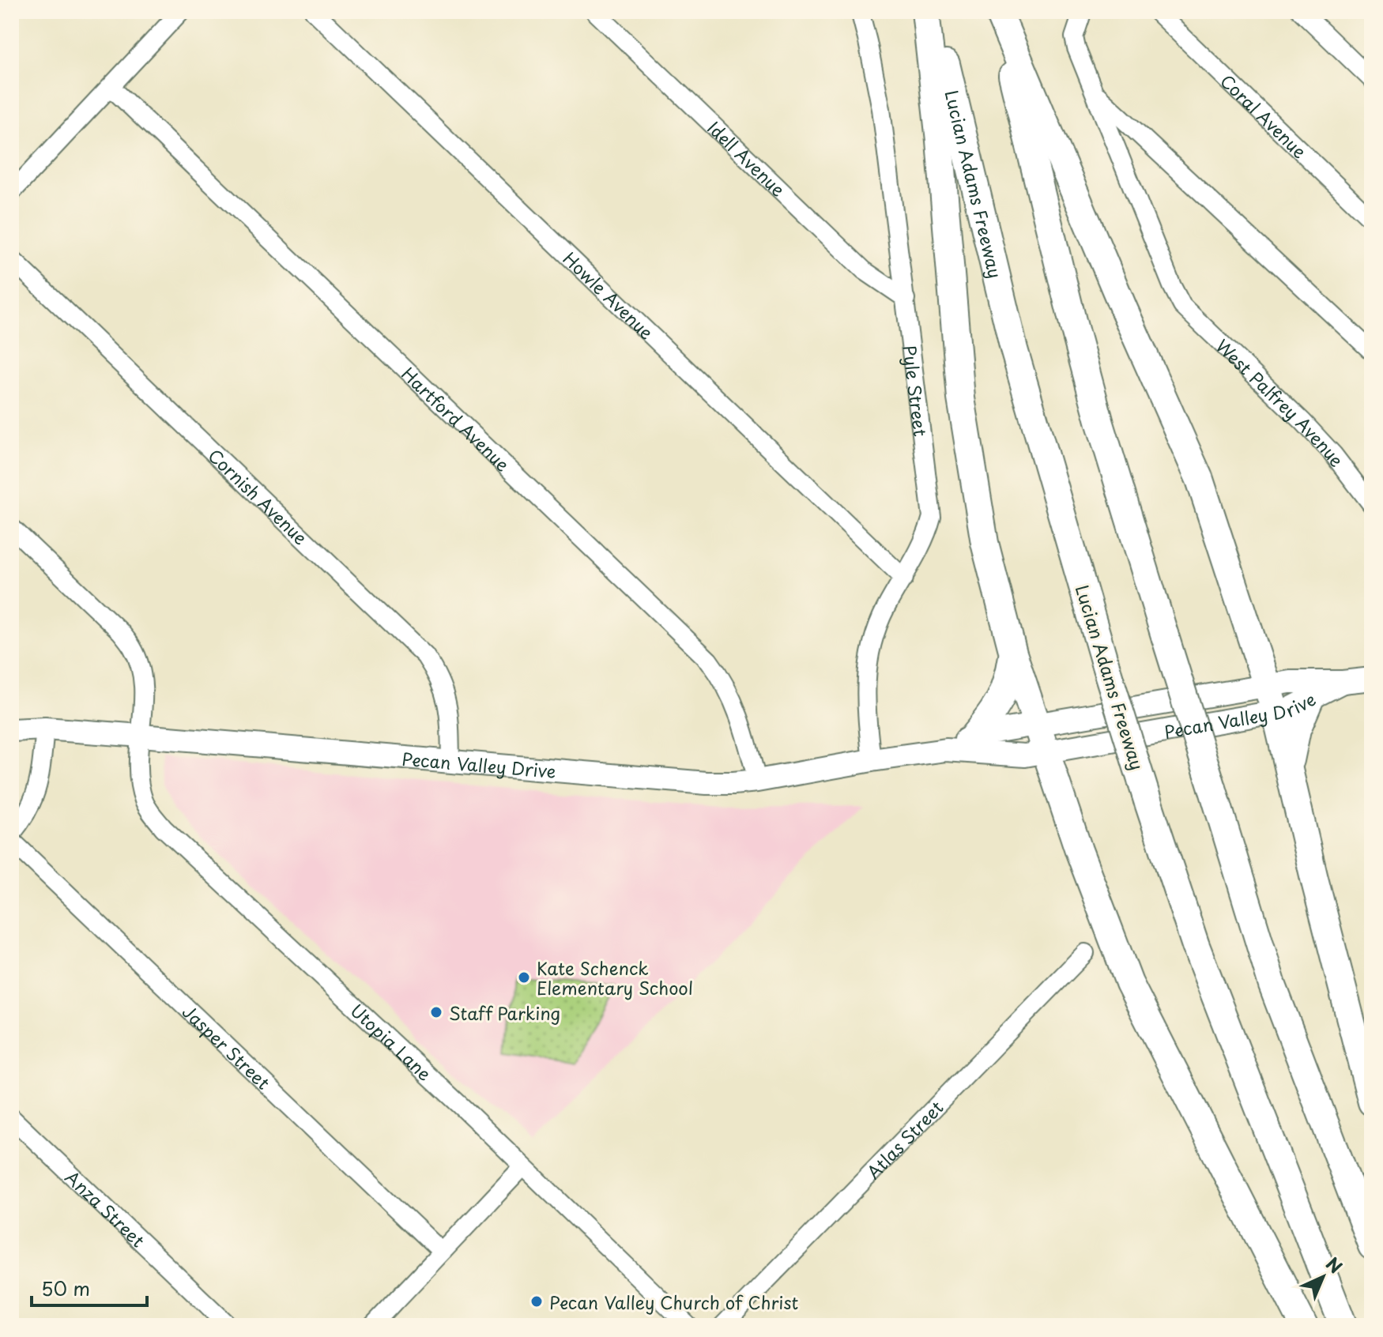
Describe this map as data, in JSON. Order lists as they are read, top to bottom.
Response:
{
  "streets": {
    "highway": ["Lucian Adams Freeway"],
    "main road": ["Pecan Valley Drive"],
    "street": [
      "Coral Avenue",
      "Idell Avenue",
      "Howle Avenue",
      "Pyle Street",
      "West Palfrey Avenue",
      "Hartford Avenue",
      "Cornish Avenue",
      "Utopia Lane",
      "Jasper Street",
      "Atlas Street",
      "Anza Street"
    ]
  },
  "crossings": [
    ["Idell Avenue", "Pyle Street"],
    ["Howle Avenue", "Pyle Street"],
    ["Pyle Street", "Pecan Valley Drive"],
    ["Hartford Avenue", "Pecan Valley Drive"],
    ["Cornish Avenue", "Pecan Valley Drive"],
    ["Pecan Valley Drive", "Utopia Lane"]
  ],
  "places": ["Kate Schenck Elementary School", "Staff Parking", "Pecan Valley Church of Christ"],
  "scale_bar": "50 m",
  "north": "top right"
}
